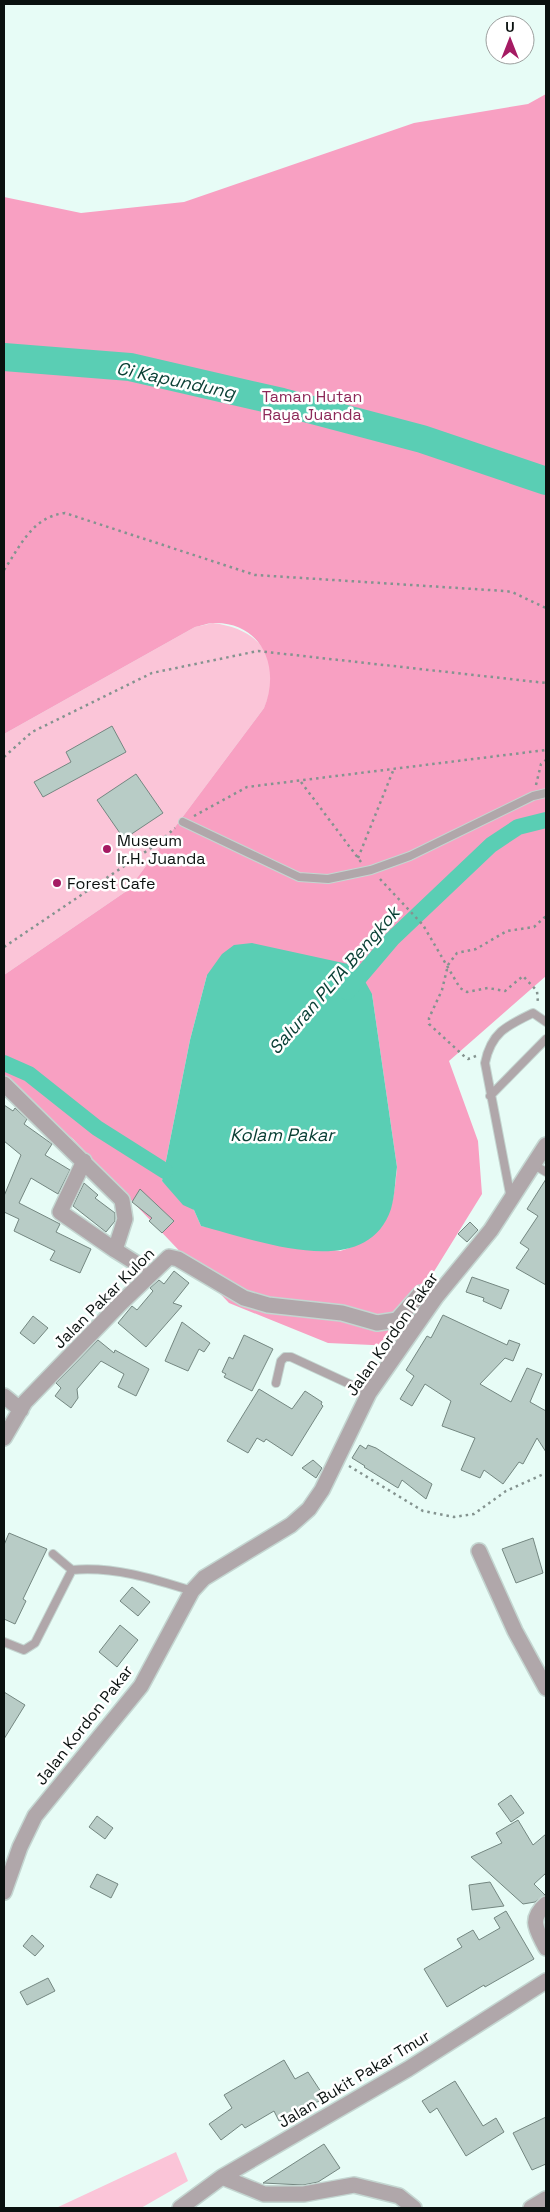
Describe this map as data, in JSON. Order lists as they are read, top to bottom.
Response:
{
  "streets": {
    "street": ["Jalan Pakar Kulon", "Jalan Kordon Pakar", "Jalan Bukit Pakar Tmur"]
  },
  "crossings": [
    ["Jalan Pakar Kulon", "Jalan Kordon Pakar"]
  ],
  "water": ["Ci Kapundung", "Saluran PLTA Bengkok", "Kolam Pakar"],
  "parks": ["Taman Hutan Raya Juanda"],
  "places": ["Museum Ir.H. Juanda", "Forest Cafe"],
  "north": "top"
}
